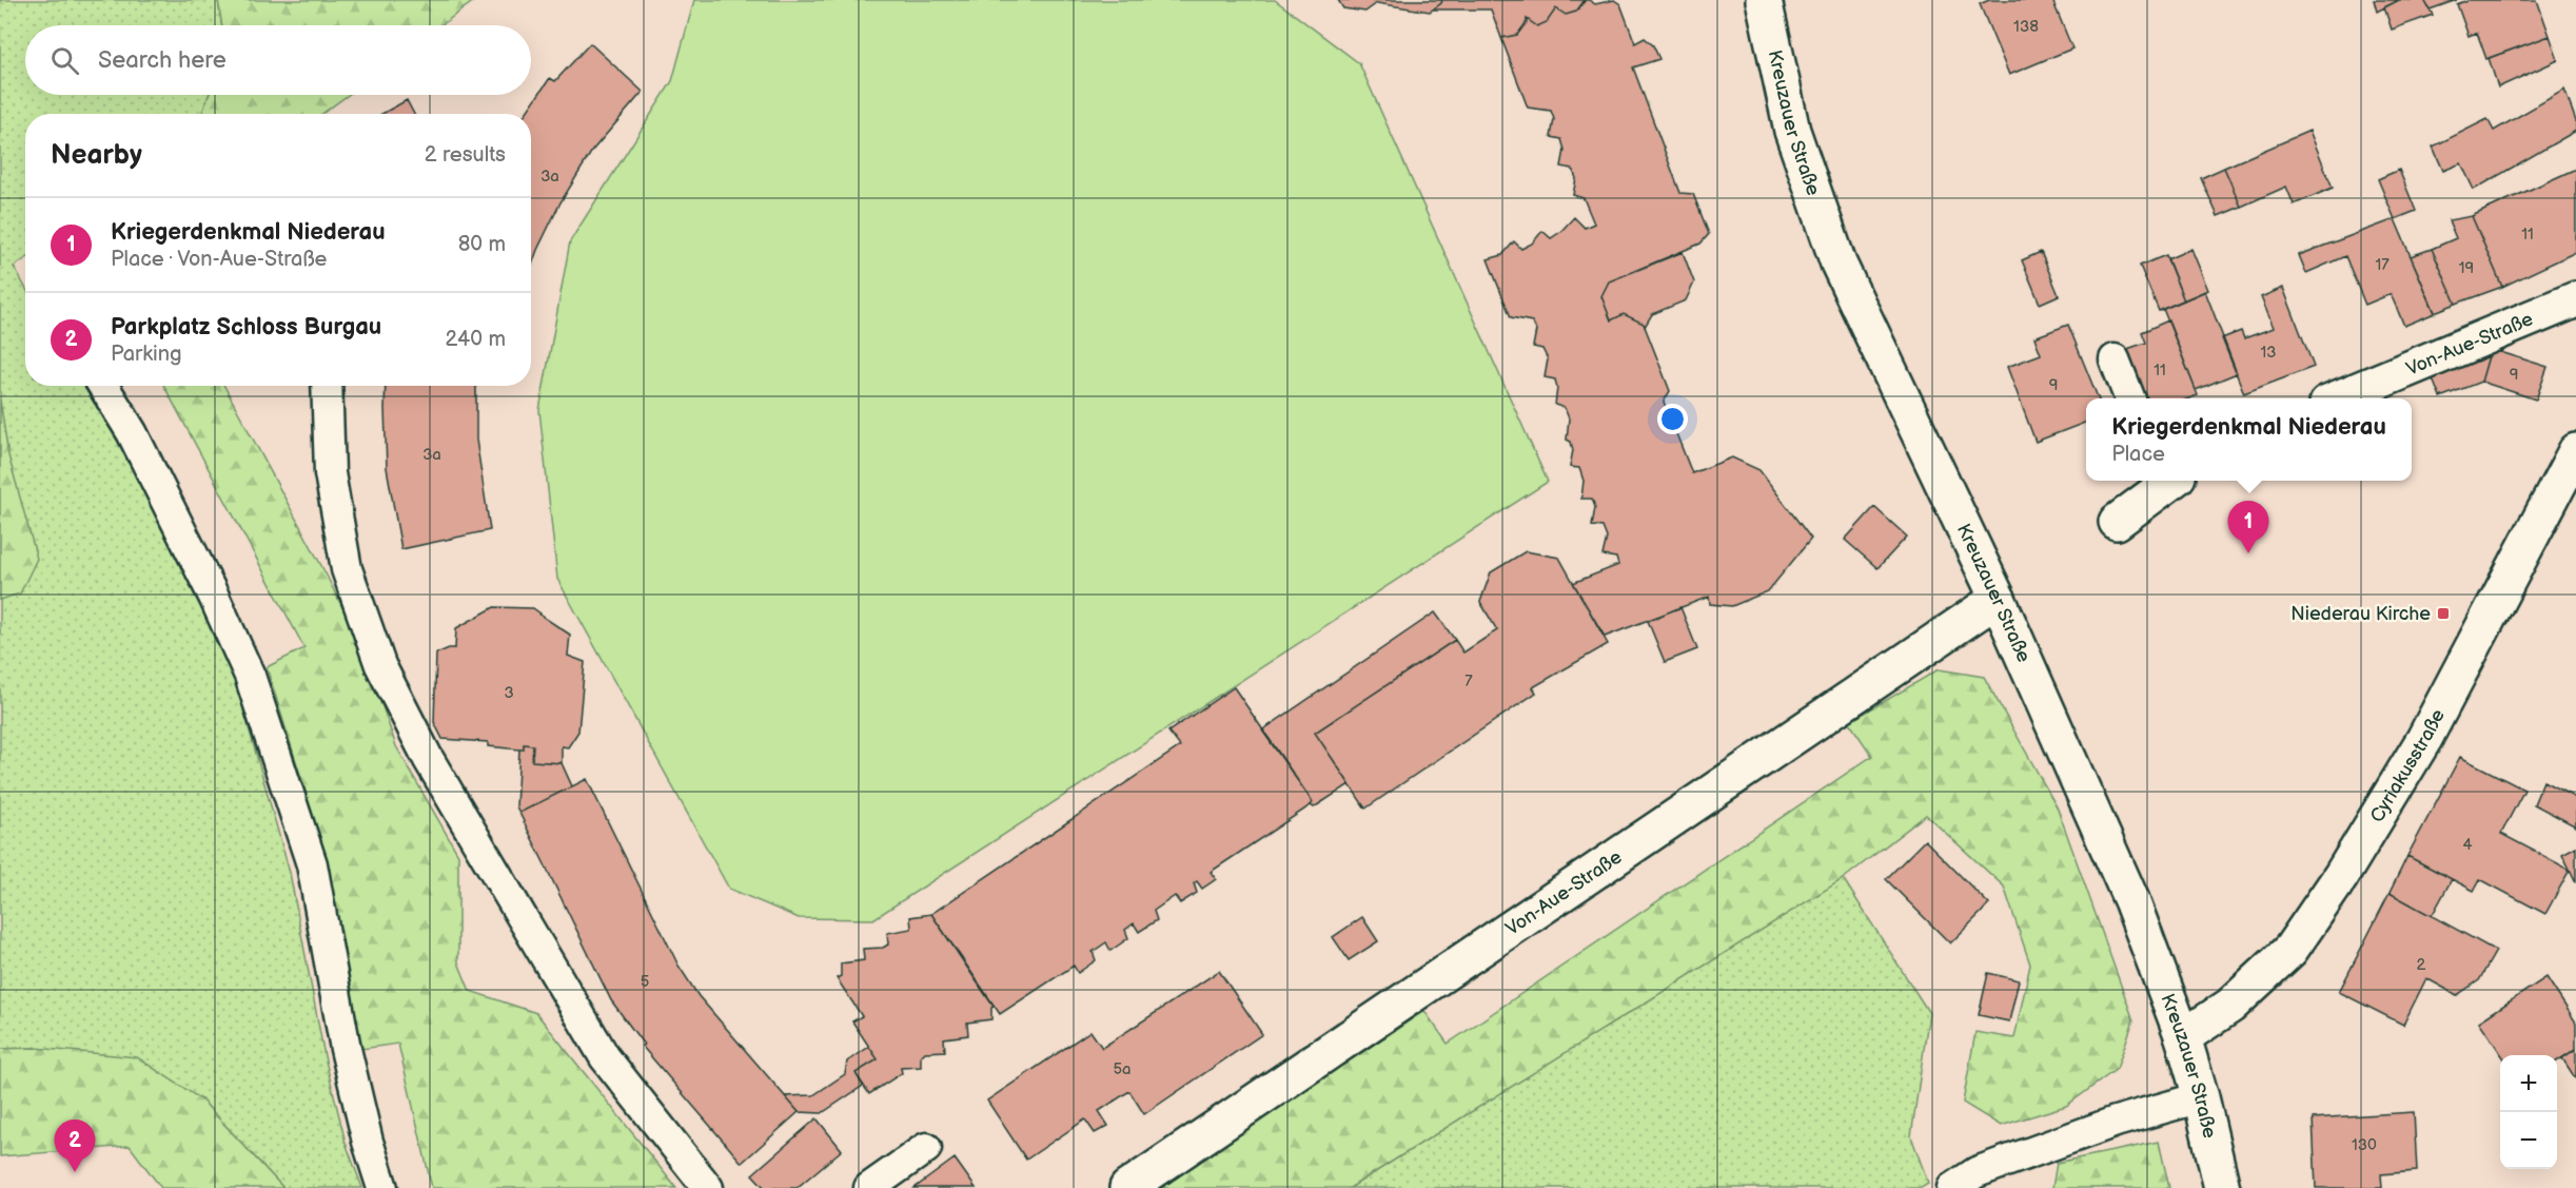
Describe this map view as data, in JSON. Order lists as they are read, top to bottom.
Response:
{
  "streets": {
    "street": ["Kreuzauer Straße", "Von-Aue-Straße", "Cyriakusstraße"]
  },
  "crossings": [
    ["Kreuzauer Straße", "Von-Aue-Straße"],
    ["Kreuzauer Straße", "Cyriakusstraße"]
  ],
  "places": {
    "transit": ["Niederau Kirche"]
  },
  "house_numbers": [
    "138",
    "3a",
    "11",
    "17",
    "19",
    "13",
    "11",
    "9",
    "9",
    "3a",
    "7",
    "3",
    "4",
    "2",
    "5",
    "5a",
    "130"
  ],
  "page": {
    "search": "Search here",
    "heading": ["Nearby", "2 results"],
    "list": [
      {
        "mark": "1",
        "name": "Kriegerdenkmal Niederau",
        "note": "Place · Von-Aue-Straße",
        "value": "80 m"
      },
      {
        "mark": "2",
        "name": "Parkplatz Schloss Burgau",
        "note": "Parking",
        "value": "240 m"
      }
    ],
    "popup": ["Kriegerdenkmal Niederau", "Place"],
    "pins": ["1", "2"],
    "map_buttons": ["+", "−"]
  }
}
